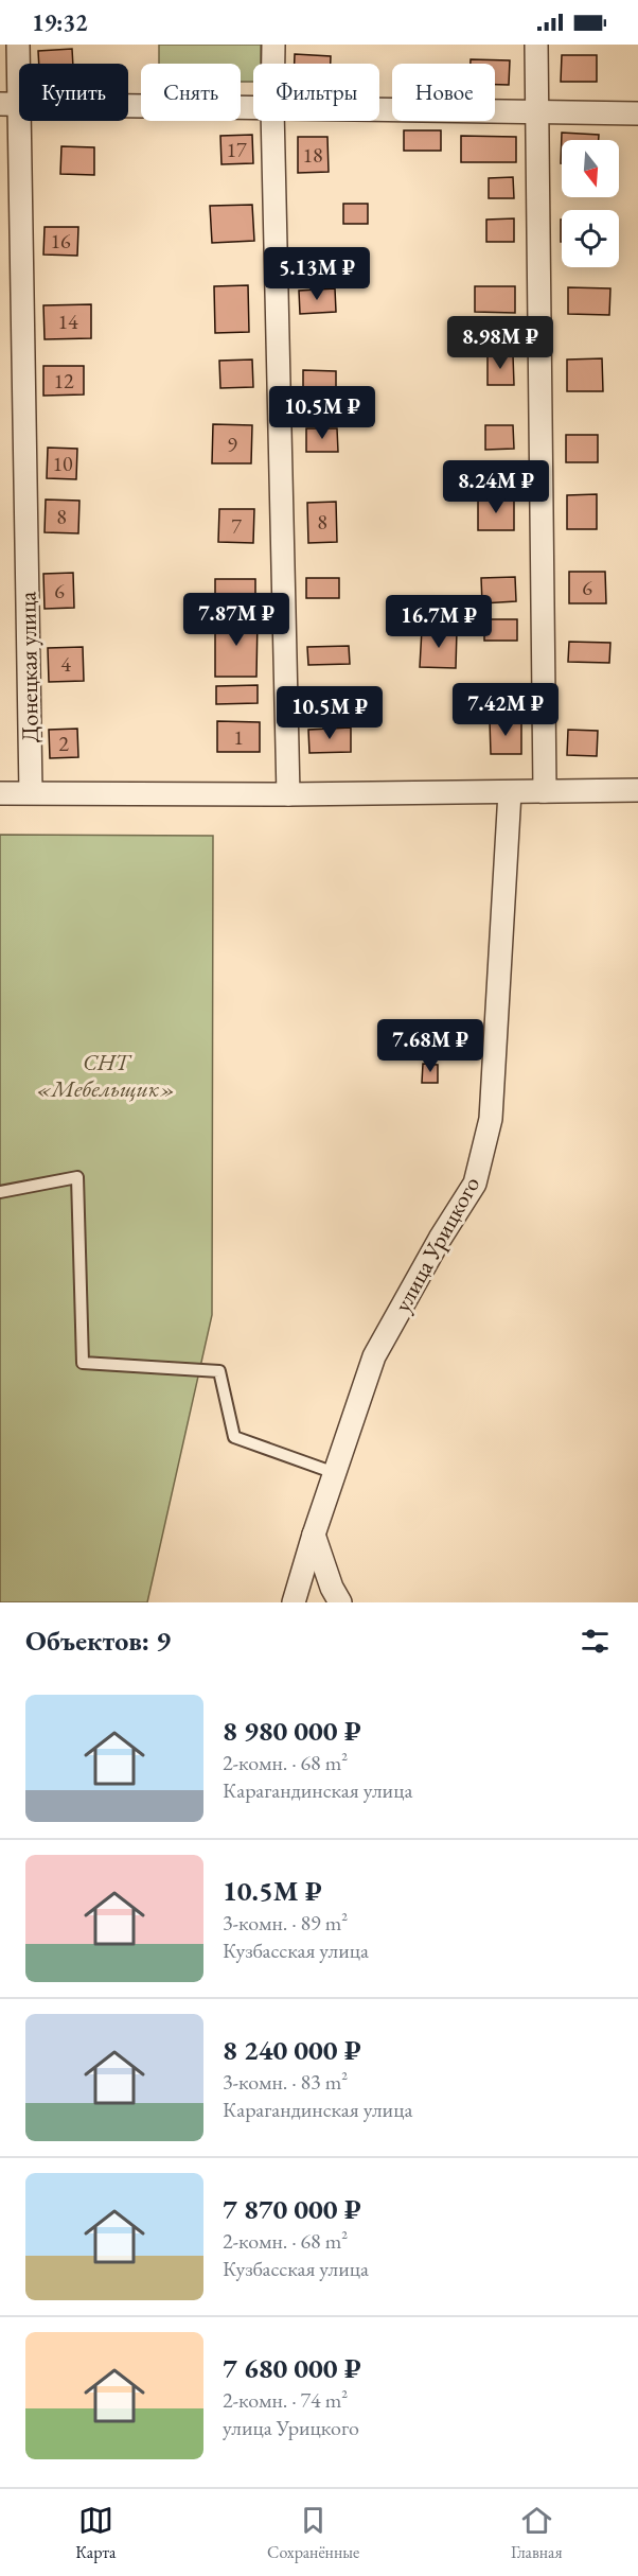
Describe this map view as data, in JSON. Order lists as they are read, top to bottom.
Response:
{
  "streets": {
    "street": ["Донецкая улица", "улица Урицкого"]
  },
  "parks": ["СНТ «Мебельщик»"],
  "house_numbers": [
    "17",
    "18",
    "16",
    "14",
    "12",
    "9",
    "10",
    "8",
    "8",
    "7",
    "6",
    "6",
    "4",
    "1",
    "2"
  ],
  "north": "bottom",
  "page": {
    "status": "19:32",
    "chip": [
      "Купить",
      "Снять",
      "Фильтры",
      "Новое"
    ],
    "price": [
      "5.13M ₽",
      "8.98M ₽",
      "10.5M ₽",
      "8.24M ₽",
      "7.87M ₽",
      "16.7M ₽",
      "7.42M ₽",
      "10.5M ₽",
      "7.68M ₽"
    ],
    "heading": "Объектов: 9",
    "list": [
      {
        "name": "8 980 000 ₽",
        "note": "2-комн. · 68 m² · Карагандинская улица"
      },
      {
        "name": "10.5M ₽",
        "note": "3-комн. · 89 m² · Кузбасская улица"
      },
      {
        "name": "8 240 000 ₽",
        "note": "3-комн. · 83 m² · Карагандинская улица"
      },
      {
        "name": "7 870 000 ₽",
        "note": "2-комн. · 68 m² · Кузбасская улица"
      },
      {
        "name": "7 680 000 ₽",
        "note": "2-комн. · 74 m² · улица Урицкого"
      }
    ],
    "tabs": ["Карта", "Сохранённые", "Главная"]
  }
}
